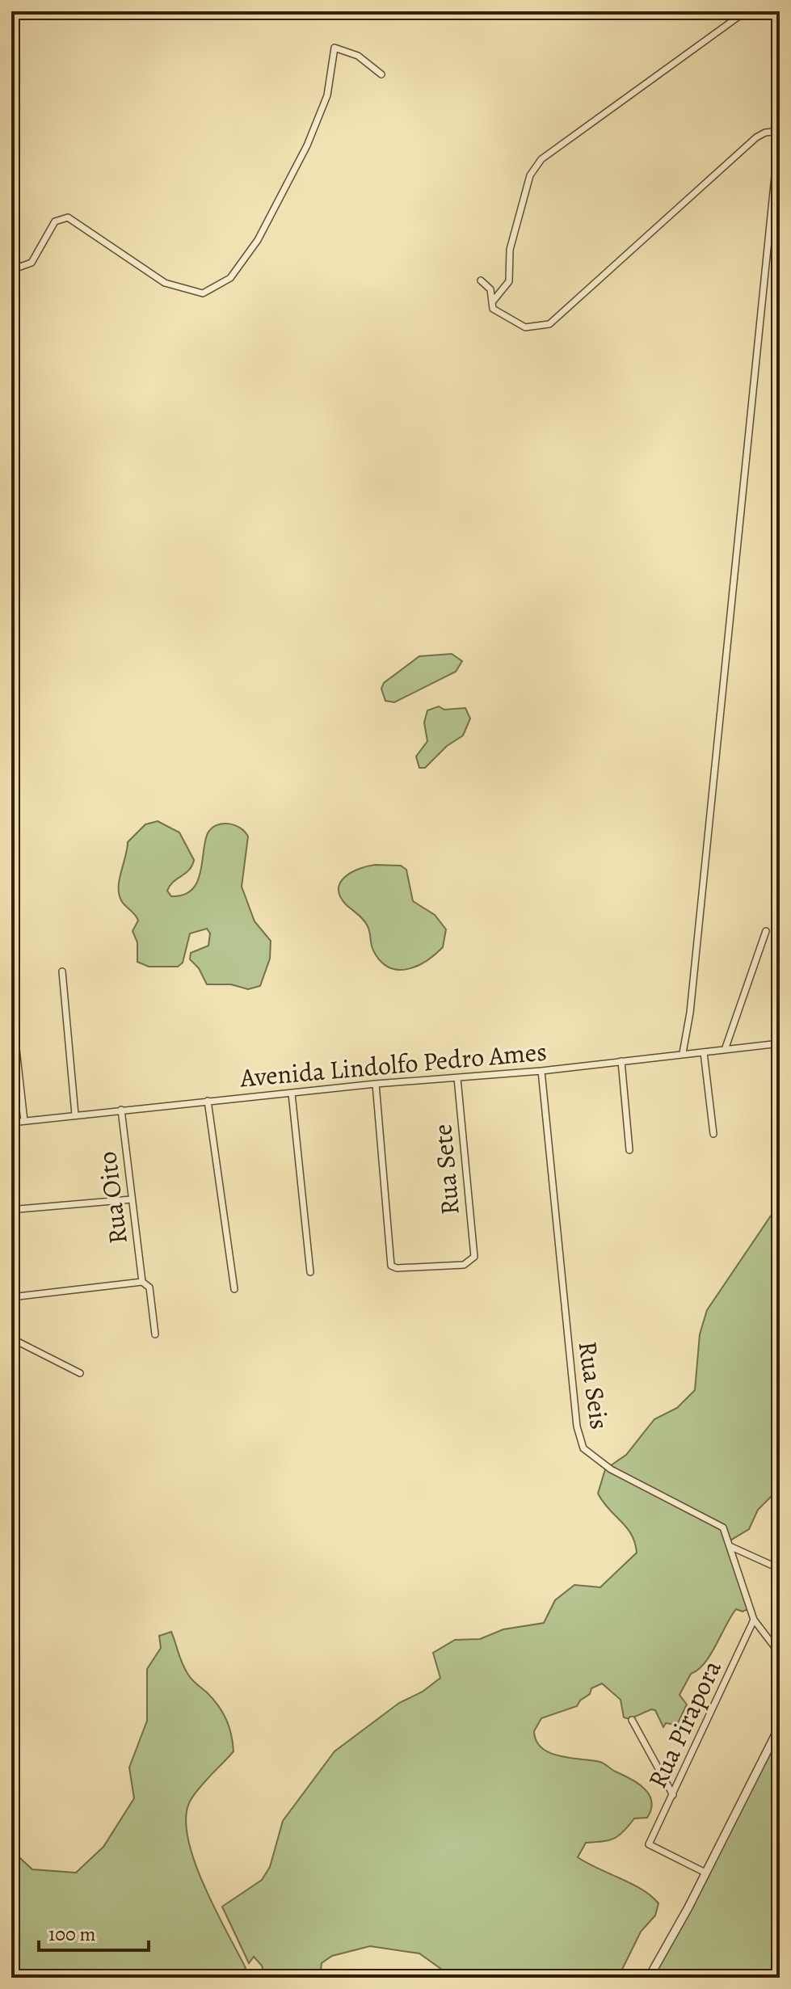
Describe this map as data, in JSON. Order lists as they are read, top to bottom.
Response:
{
  "streets": {
    "street": [
      "Avenida Lindolfo Pedro Ames",
      "Rua Sete",
      "Rua Oito",
      "Rua Seis",
      "Rua Pirapora"
    ]
  },
  "crossings": [
    ["Avenida Lindolfo Pedro Ames", "Rua Sete"],
    ["Avenida Lindolfo Pedro Ames", "Rua Oito"],
    ["Avenida Lindolfo Pedro Ames", "Rua Seis"],
    ["Rua Seis", "Rua Pirapora"]
  ],
  "scale_bar": "100 m"
}
